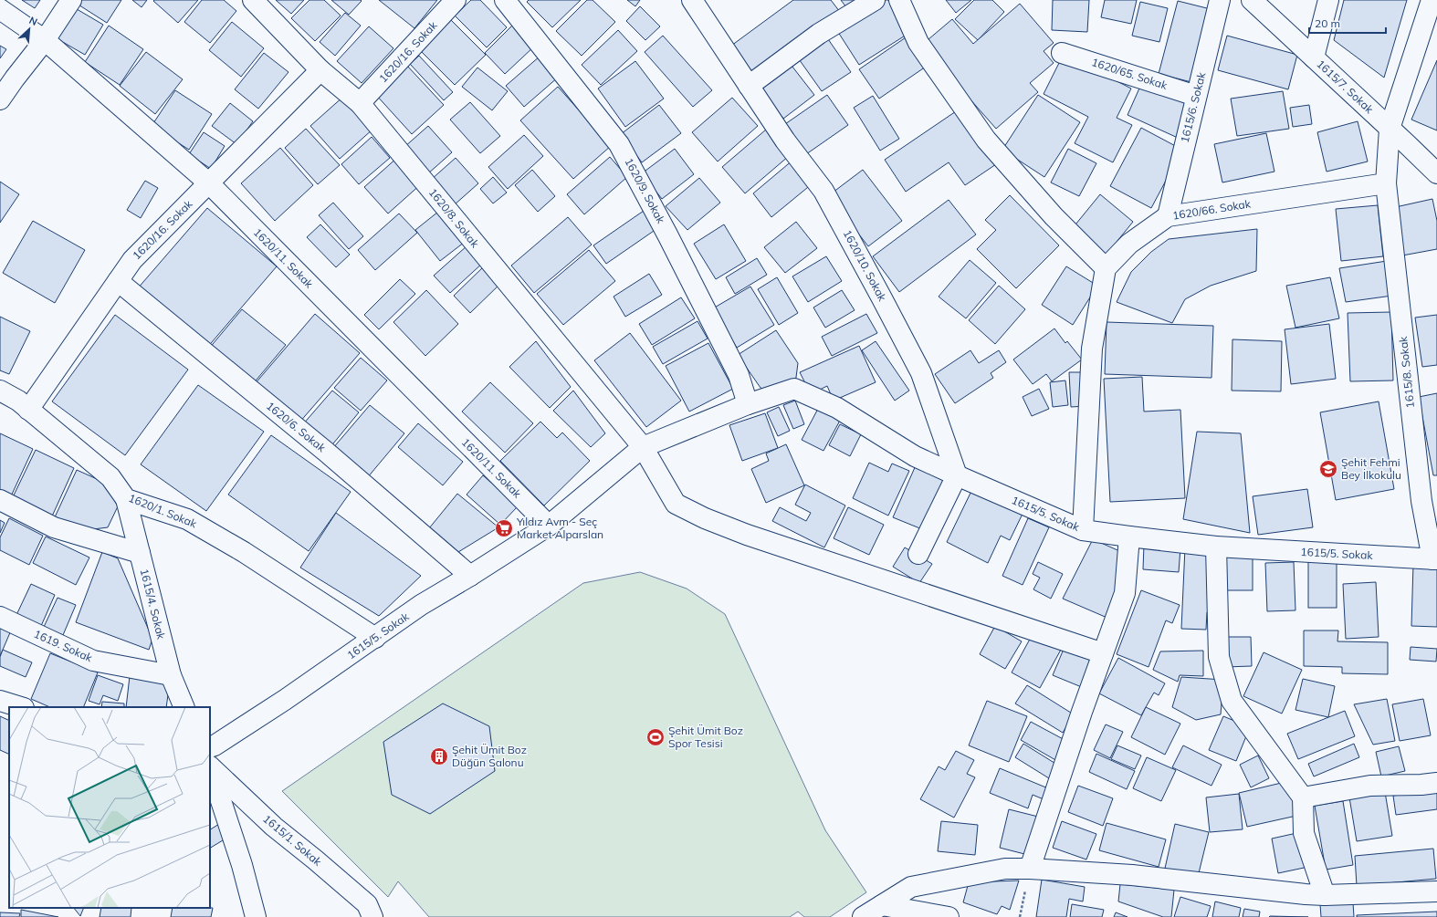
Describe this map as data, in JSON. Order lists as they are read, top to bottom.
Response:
{
  "streets": {
    "street": [
      "1620/16. Sokak",
      "1620/65. Sokak",
      "1615/7. Sokak",
      "1615/6. Sokak",
      "1620/9. Sokak",
      "1620/66. Sokak",
      "1620/8. Sokak",
      "1620/11. Sokak",
      "1620/10. Sokak",
      "1615/8. Sokak",
      "1620/6. Sokak",
      "1620/1. Sokak",
      "1615/5. Sokak",
      "1615/4. Sokak",
      "1619. Sokak",
      "1615/1. Sokak"
    ]
  },
  "crossings": [
    ["1620/16. Sokak", "1620/8. Sokak"],
    ["1620/16. Sokak", "1620/11. Sokak"],
    ["1620/16. Sokak", "1620/6. Sokak"],
    ["1620/16. Sokak", "1620/1. Sokak"],
    ["1620/65. Sokak", "1615/6. Sokak"],
    ["1615/6. Sokak", "1620/66. Sokak"],
    ["1620/9. Sokak", "1615/5. Sokak"],
    ["1620/66. Sokak", "1615/8. Sokak"],
    ["1620/8. Sokak", "1615/5. Sokak"],
    ["1620/11. Sokak", "1615/5. Sokak"],
    ["1620/10. Sokak", "1615/5. Sokak"],
    ["1615/8. Sokak", "1615/5. Sokak"],
    ["1620/6. Sokak", "1615/5. Sokak"],
    ["1620/1. Sokak", "1615/5. Sokak"],
    ["1620/1. Sokak", "1615/4. Sokak"],
    ["1615/4. Sokak", "1619. Sokak"]
  ],
  "places": {
    "school or university": ["Şehit Fehmi Bey İlkokulu"],
    "supermarket": ["Yıldız Avm - Seç Market Alparslan"],
    "sports": ["Şehit Ümit Boz Spor Tesisi"],
    "building": ["Şehit Ümit Boz Düğün Salonu"]
  },
  "scale_bar": "20 m",
  "north": "top right"
}
